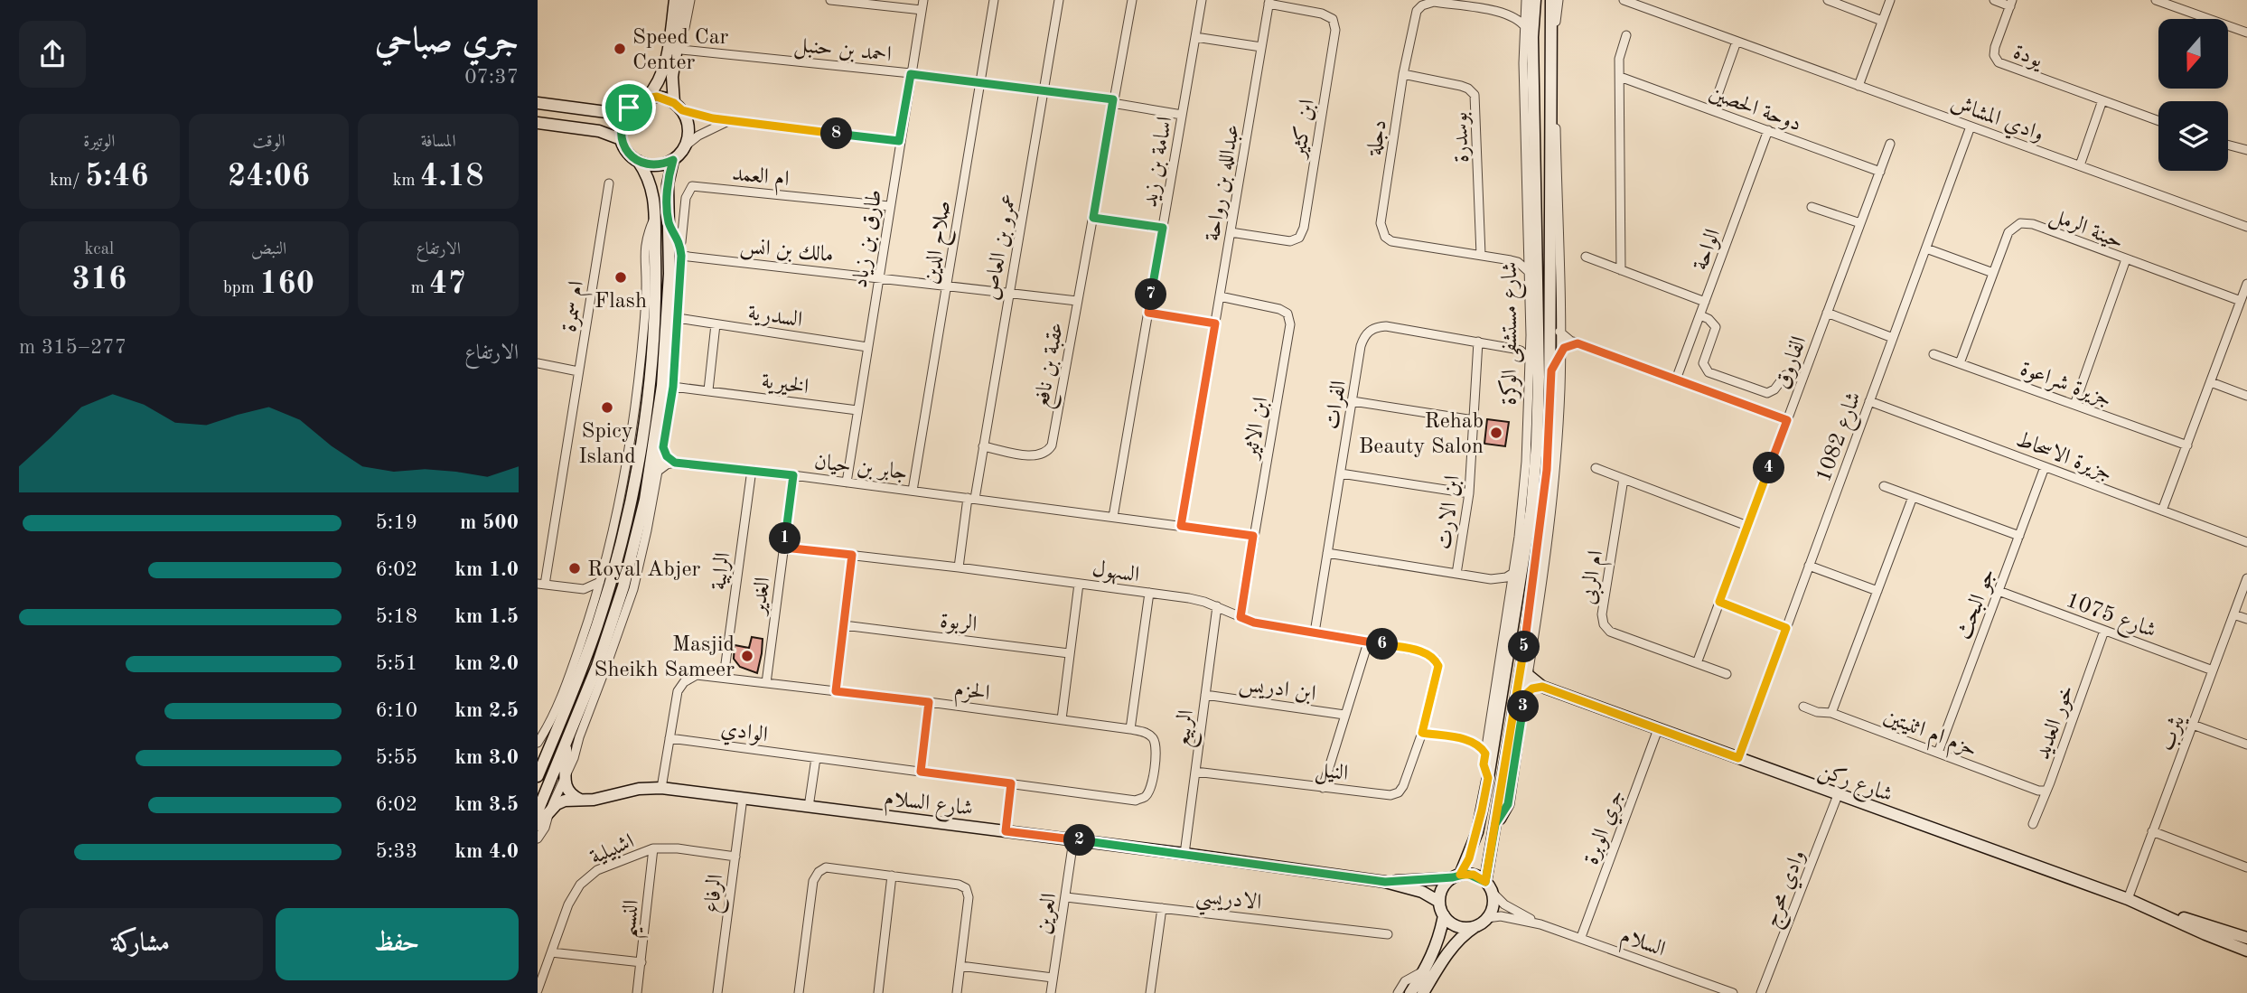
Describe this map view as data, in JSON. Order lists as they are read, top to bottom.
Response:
{
  "streets": {
    "street": [
      "احمد بن حنبل",
      "يودة",
      "دوحة الحصين",
      "وادي المشاش",
      "ابن كثير",
      "دجلة",
      "بوسدرة",
      "اسامة بن زيد",
      "ام العمد",
      "عبدالله بن رواحة",
      "حينة الرمل",
      "طارق بن زياد",
      "صلاح الدين",
      "عمرو بن العاص",
      "مالك بن انس",
      "الواحة",
      "ام سمرة",
      "السدرية",
      "شارع مستشفى الوكرة",
      "الفاروق",
      "عقبة بن نافع",
      "الخيرية",
      "جزيرة شراعوة",
      "الفرات",
      "ابن الاثير",
      "شارع 1082",
      "جزيرة الاسحاط",
      "جابر بن حيان",
      "ابن الارت",
      "الرابية",
      "السهول",
      "ام الربى",
      "الغدير",
      "جو البحث",
      "شارع 1075",
      "الربوة",
      "ابن ادريس",
      "الحزم",
      "خور العديد",
      "الربيع",
      "الوادي",
      "حزم ام اثنيتين",
      "يثرب",
      "النيل",
      "شارع ركن",
      "شارع السلام",
      "جري الوبرة",
      "اشبيلية",
      "وادي محرج",
      "الرفاع",
      "الادريسي",
      "العرين",
      "النسيم",
      "السلام"
    ]
  },
  "crossings": [
    ["احمد بن حنبل", "اسامة بن زيد"],
    ["احمد بن حنبل", "طارق بن زياد"],
    ["احمد بن حنبل", "صلاح الدين"],
    ["احمد بن حنبل", "عمرو بن العاص"],
    ["احمد بن حنبل", "عقبة بن نافع"],
    ["دوحة الحصين", "الواحة"],
    ["دوحة الحصين", "الفاروق"],
    ["وادي المشاش", "شارع 1082"],
    ["ابن كثير", "عبدالله بن رواحة"],
    ["دجلة", "بوسدرة"],
    ["دجلة", "شارع مستشفى الوكرة"],
    ["اسامة بن زيد", "جابر بن حيان"],
    ["ام العمد", "طارق بن زياد"],
    ["ام العمد", "مالك بن انس"],
    ["عبدالله بن رواحة", "ابن الاثير"],
    ["عبدالله بن رواحة", "جابر بن حيان"],
    ["حينة الرمل", "جزيرة شراعوة"],
    ["طارق بن زياد", "مالك بن انس"],
    ["طارق بن زياد", "السدرية"],
    ["طارق بن زياد", "الخيرية"],
    ["طارق بن زياد", "جابر بن حيان"],
    ["صلاح الدين", "مالك بن انس"],
    ["صلاح الدين", "جابر بن حيان"],
    ["عمرو بن العاص", "مالك بن انس"],
    ["عمرو بن العاص", "عقبة بن نافع"],
    ["عمرو بن العاص", "جابر بن حيان"],
    ["مالك بن انس", "عقبة بن نافع"],
    ["شارع مستشفى الوكرة", "الفرات"],
    ["شارع مستشفى الوكرة", "شارع ركن"],
    ["شارع مستشفى الوكرة", "شارع السلام"],
    ["شارع مستشفى الوكرة", "السلام"],
    ["الفاروق", "ام الربى"],
    ["الفرات", "ابن الارت"],
    ["الفرات", "السهول"],
    ["ابن الاثير", "جابر بن حيان"],
    ["ابن الاثير", "السهول"],
    ["شارع 1082", "جزيرة الاسحاط"],
    ["شارع 1082", "شارع ركن"],
    ["جزيرة الاسحاط", "جو البحث"],
    ["جابر بن حيان", "الرابية"],
    ["جابر بن حيان", "الغدير"],
    ["الرابية", "الحزم"],
    ["السهول", "الغدير"],
    ["السهول", "الربيع"],
    ["السهول", "النيل"],
    ["الغدير", "الحزم"],
    ["جو البحث", "شارع 1075"],
    ["جو البحث", "حزم ام اثنيتين"],
    ["شارع 1075", "خور العديد"],
    ["شارع 1075", "يثرب"],
    ["ابن ادريس", "الربيع"],
    ["الحزم", "الوادي"],
    ["الحزم", "شارع السلام"],
    ["خور العديد", "حزم ام اثنيتين"],
    ["الربيع", "النيل"],
    ["الربيع", "شارع السلام"],
    ["يثرب", "شارع ركن"],
    ["شارع ركن", "جري الوبرة"],
    ["شارع ركن", "وادي محرج"],
    ["شارع السلام", "الرفاع"],
    ["شارع السلام", "العرين"],
    ["شارع السلام", "السلام"],
    ["جري الوبرة", "السلام"],
    ["اشبيلية", "الرفاع"],
    ["اشبيلية", "النسيم"],
    ["الادريسي", "العرين"]
  ],
  "places": [
    "Speed Car Center",
    "Flash",
    "Spicy Island",
    "Rehab Beauty Salon",
    "Royal Abjer",
    "Masjid Sheikh Sameer"
  ],
  "north": "bottom",
  "page": {
    "heading": ["جري صباحي", "07:37"],
    "stats": [
      ["المسافة", "4.18 km"],
      ["الوقت", "24:06"],
      ["الوتيرة", "5:46 /km"],
      ["الارتفاع", "47 m"],
      ["النبض", "160 bpm"],
      ["kcal", "316"]
    ],
    "pins": [
      "8",
      "7",
      "4",
      "1",
      "6",
      "5",
      "3",
      "2"
    ],
    "chart": ["الارتفاع", "277–315 m"],
    "list": [
      {
        "name": "500 m",
        "note": "5:19"
      },
      {
        "name": "1.0 km",
        "note": "6:02"
      },
      {
        "name": "1.5 km",
        "note": "5:18"
      },
      {
        "name": "2.0 km",
        "note": "5:51"
      },
      {
        "name": "2.5 km",
        "note": "6:10"
      },
      {
        "name": "3.0 km",
        "note": "5:55"
      },
      {
        "name": "3.5 km",
        "note": "6:02"
      },
      {
        "name": "4.0 km",
        "note": "5:33"
      }
    ],
    "buttons": ["حفظ", "مشاركة"]
  }
}
